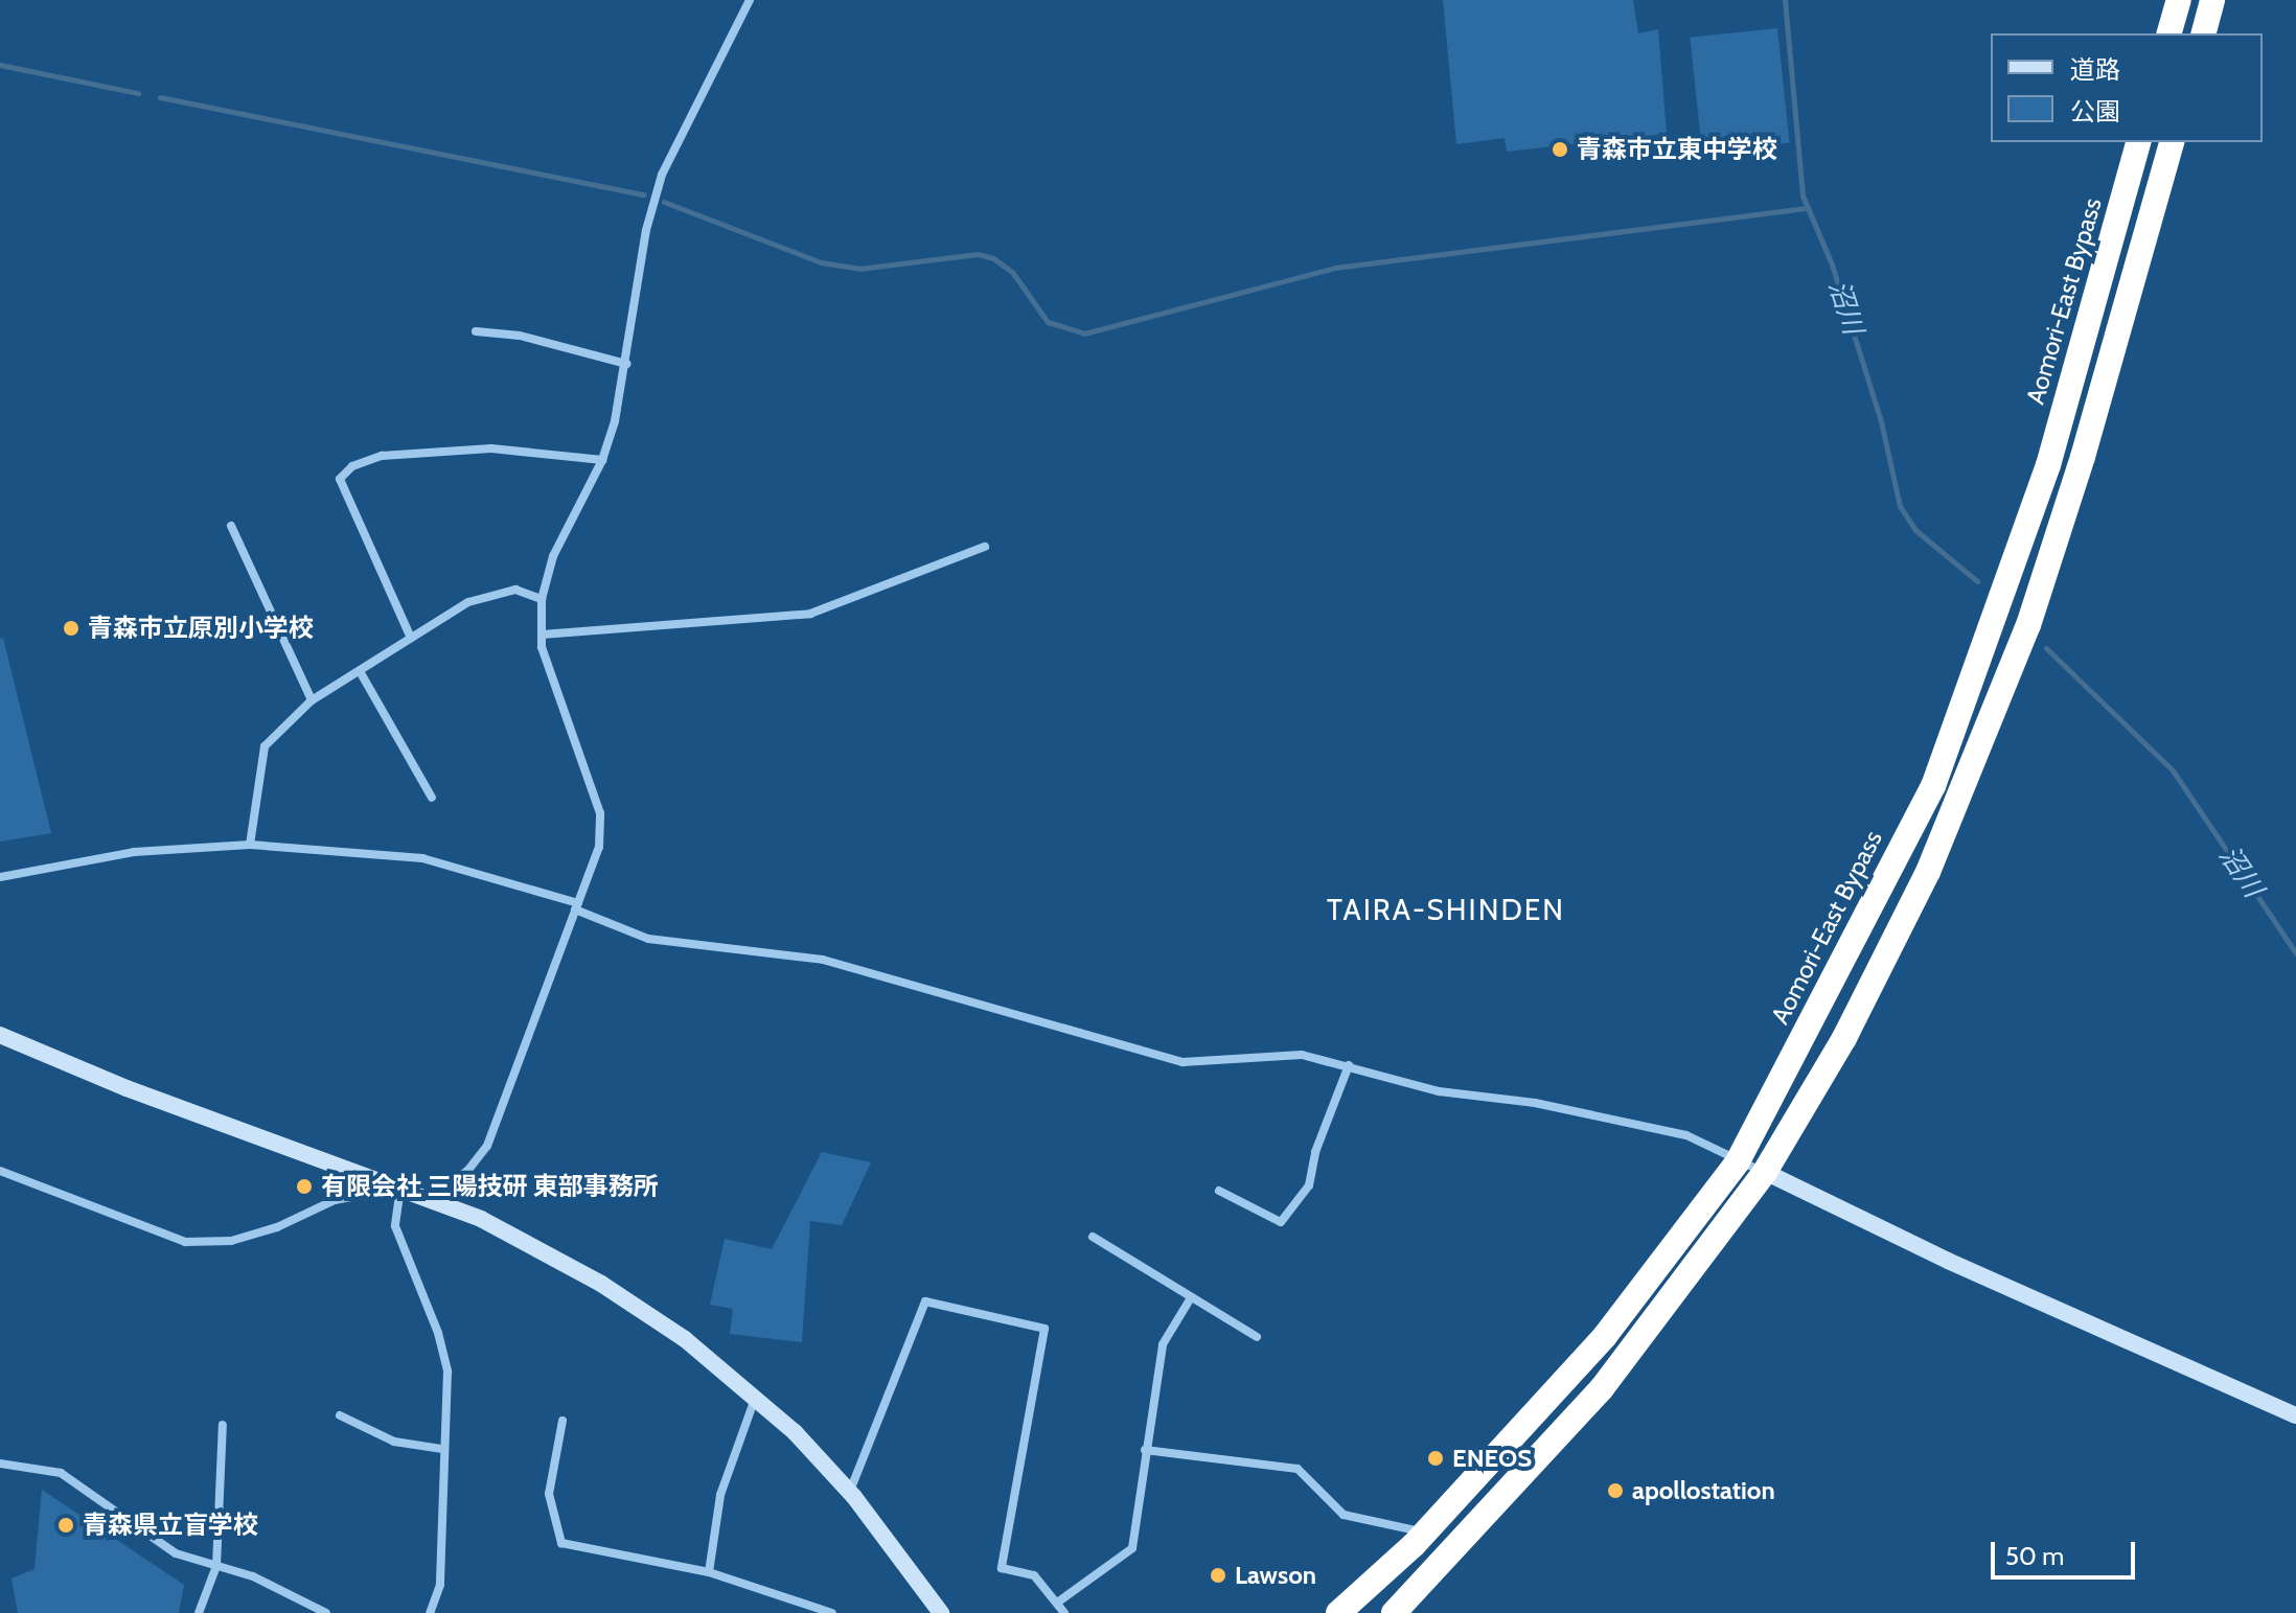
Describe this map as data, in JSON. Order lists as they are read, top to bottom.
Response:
{
  "streets": {
    "highway": ["Aomori-East Bypass"]
  },
  "districts": ["TAIRA-SHINDEN"],
  "water": ["沼川"],
  "places": [
    "青森市立東中学校",
    "青森市立原別小学校",
    "有限会社 三陽技研 東部事務所",
    "ENEOS",
    "apollostation",
    "青森県立盲学校",
    "Lawson"
  ],
  "legend": ["道路", "公園"],
  "scale_bar": "50 m"
}
